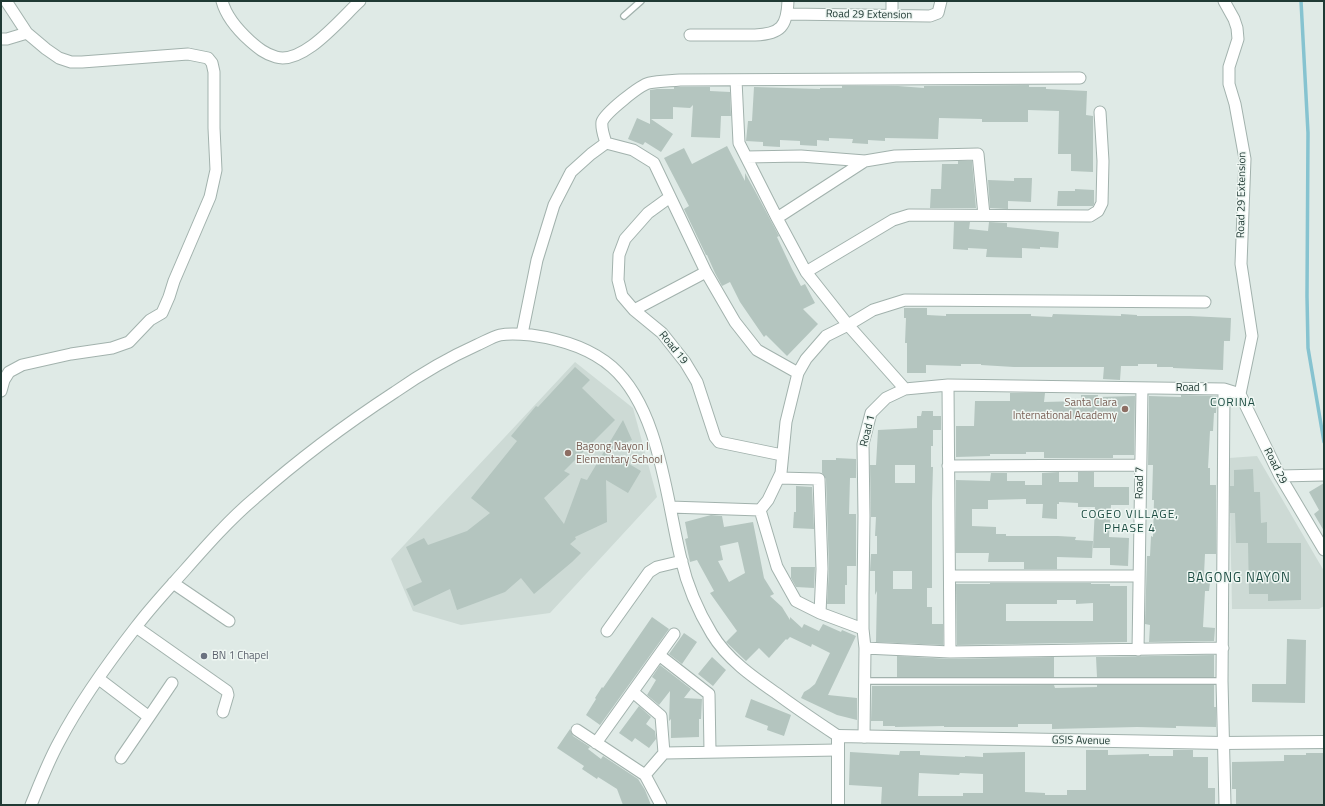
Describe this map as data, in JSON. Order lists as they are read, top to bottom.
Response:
{
  "streets": {
    "street": [
      "Road 29 Extension",
      "Road 19",
      "Road 1",
      "Road 29",
      "Road 7",
      "GSIS Avenue"
    ]
  },
  "crossings": [
    ["Road 29 Extension", "Road 29"],
    ["Road 1", "Road 7"],
    ["Road 1", "GSIS Avenue"]
  ],
  "districts": ["CORINA", "COGEO VILLAGE, PHASE 4", "BAGONG NAYON"],
  "places": ["Santa Clara International Academy", "Bagong Nayon I Elementary School", "BN 1 Chapel"]
}
